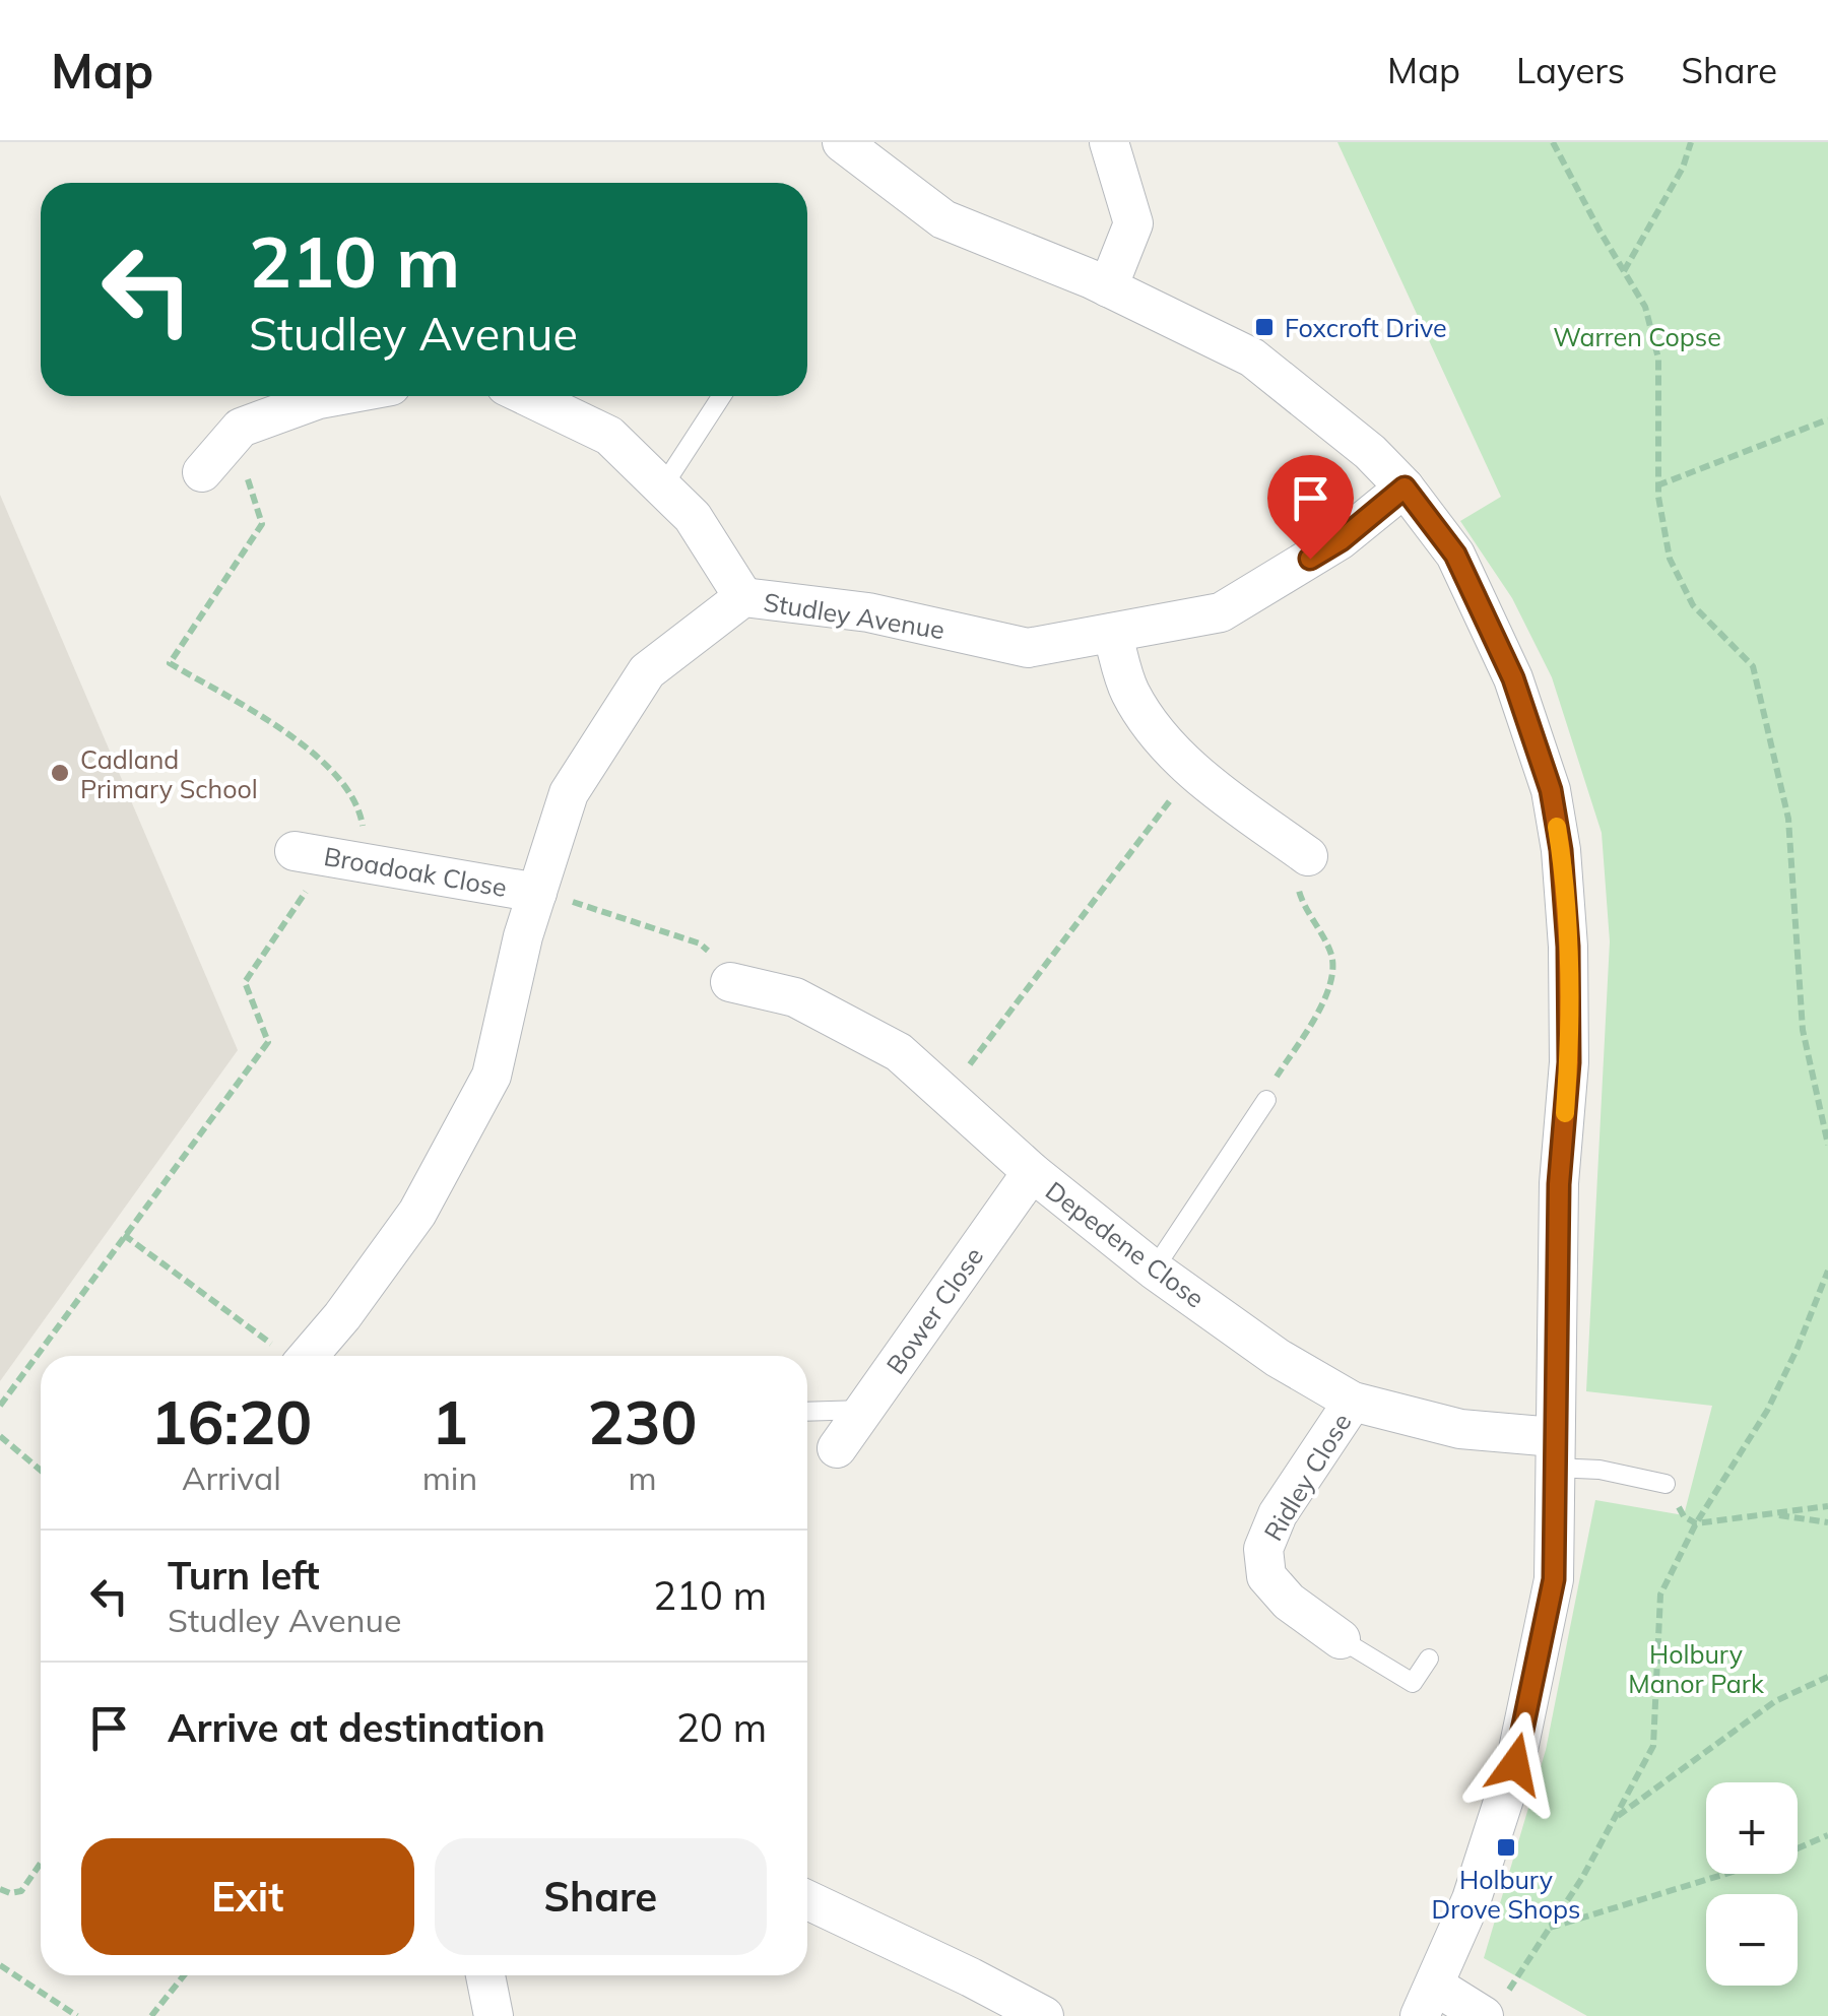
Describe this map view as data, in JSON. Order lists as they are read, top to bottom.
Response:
{
  "streets": {
    "street": [
      "Studley Avenue",
      "Broadoak Close",
      "Depedene Close",
      "Bower Close",
      "Ridley Close"
    ]
  },
  "crossings": [
    ["Studley Avenue", "Broadoak Close"],
    ["Depedene Close", "Bower Close"],
    ["Depedene Close", "Ridley Close"]
  ],
  "parks": ["Warren Copse", "Holbury Manor Park"],
  "places": {
    "transit": ["Foxcroft Drive", "Holbury Drove Shops"],
    "other": ["Cadland Primary School"]
  },
  "page": {
    "header": "Map",
    "nav": ["Map", "Layers", "Share"],
    "turn": ["210 m", "Studley Avenue"],
    "eta": [
      "16:20",
      "Arrival",
      "1",
      "min",
      "230",
      "m"
    ],
    "list": [
      {
        "name": "Turn left",
        "note": "Studley Avenue",
        "value": "210 m"
      },
      {
        "name": "Arrive at destination",
        "value": "20 m"
      }
    ],
    "map_buttons": ["+", "−"],
    "buttons": ["Exit", "Share"]
  }
}
